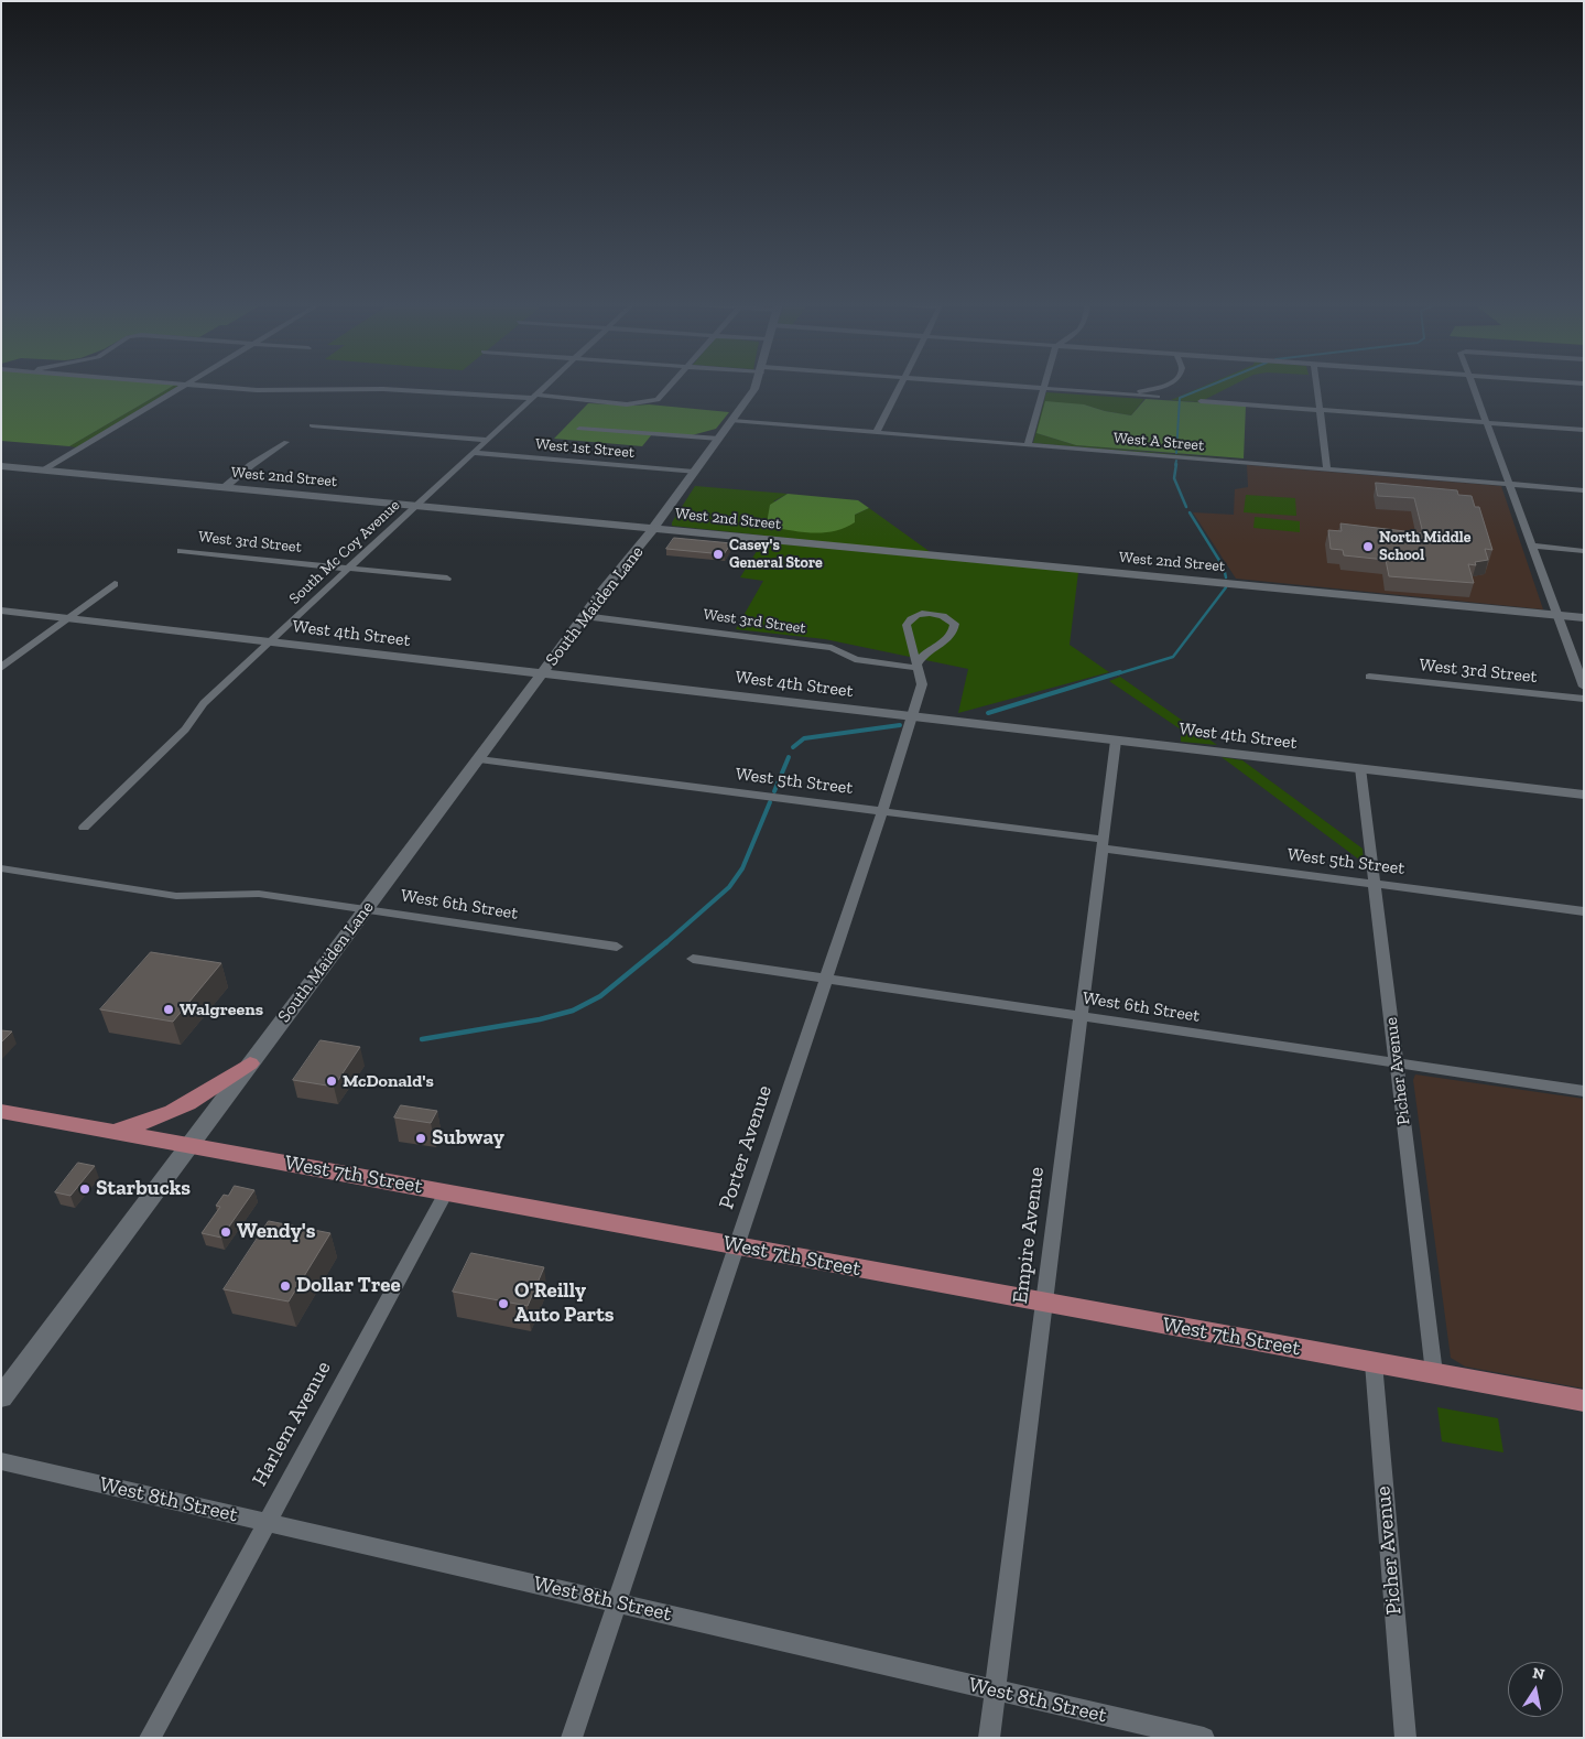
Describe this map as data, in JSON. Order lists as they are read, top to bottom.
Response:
{
  "streets": {
    "main road": ["West 7th Street"],
    "street": [
      "West A Street",
      "West 1st Street",
      "West 2nd Street",
      "West 3rd Street",
      "South Mc Coy Avenue",
      "South Maiden Lane",
      "West 4th Street",
      "West 5th Street",
      "West 6th Street",
      "Picher Avenue",
      "Porter Avenue",
      "Empire Avenue",
      "Harlem Avenue",
      "West 8th Street"
    ]
  },
  "crossings": [
    ["West A Street", "South Maiden Lane"],
    ["West 1st Street", "South Mc Coy Avenue"],
    ["West 1st Street", "South Maiden Lane"],
    ["West 2nd Street", "South Mc Coy Avenue"],
    ["West 2nd Street", "South Maiden Lane"],
    ["West 3rd Street", "South Mc Coy Avenue"],
    ["West 3rd Street", "South Maiden Lane"],
    ["West 3rd Street", "Porter Avenue"],
    ["South Mc Coy Avenue", "West 4th Street"],
    ["South Maiden Lane", "West 4th Street"],
    ["South Maiden Lane", "West 5th Street"],
    ["South Maiden Lane", "West 6th Street"],
    ["South Maiden Lane", "West 7th Street"],
    ["West 4th Street", "Picher Avenue"],
    ["West 4th Street", "Porter Avenue"],
    ["West 4th Street", "Empire Avenue"],
    ["West 5th Street", "Picher Avenue"],
    ["West 5th Street", "Porter Avenue"],
    ["West 5th Street", "Empire Avenue"],
    ["West 6th Street", "Picher Avenue"],
    ["West 6th Street", "Porter Avenue"],
    ["West 6th Street", "Empire Avenue"],
    ["Picher Avenue", "West 7th Street"],
    ["Porter Avenue", "West 7th Street"],
    ["Porter Avenue", "West 8th Street"],
    ["West 7th Street", "Empire Avenue"],
    ["West 7th Street", "Harlem Avenue"],
    ["Empire Avenue", "West 8th Street"],
    ["Harlem Avenue", "West 8th Street"]
  ],
  "places": [
    "North Middle School",
    "Casey's General Store",
    "Walgreens",
    "McDonald's",
    "Subway",
    "Starbucks",
    "Wendy's",
    "Dollar Tree",
    "O'Reilly Auto Parts"
  ],
  "north": "top"
}
